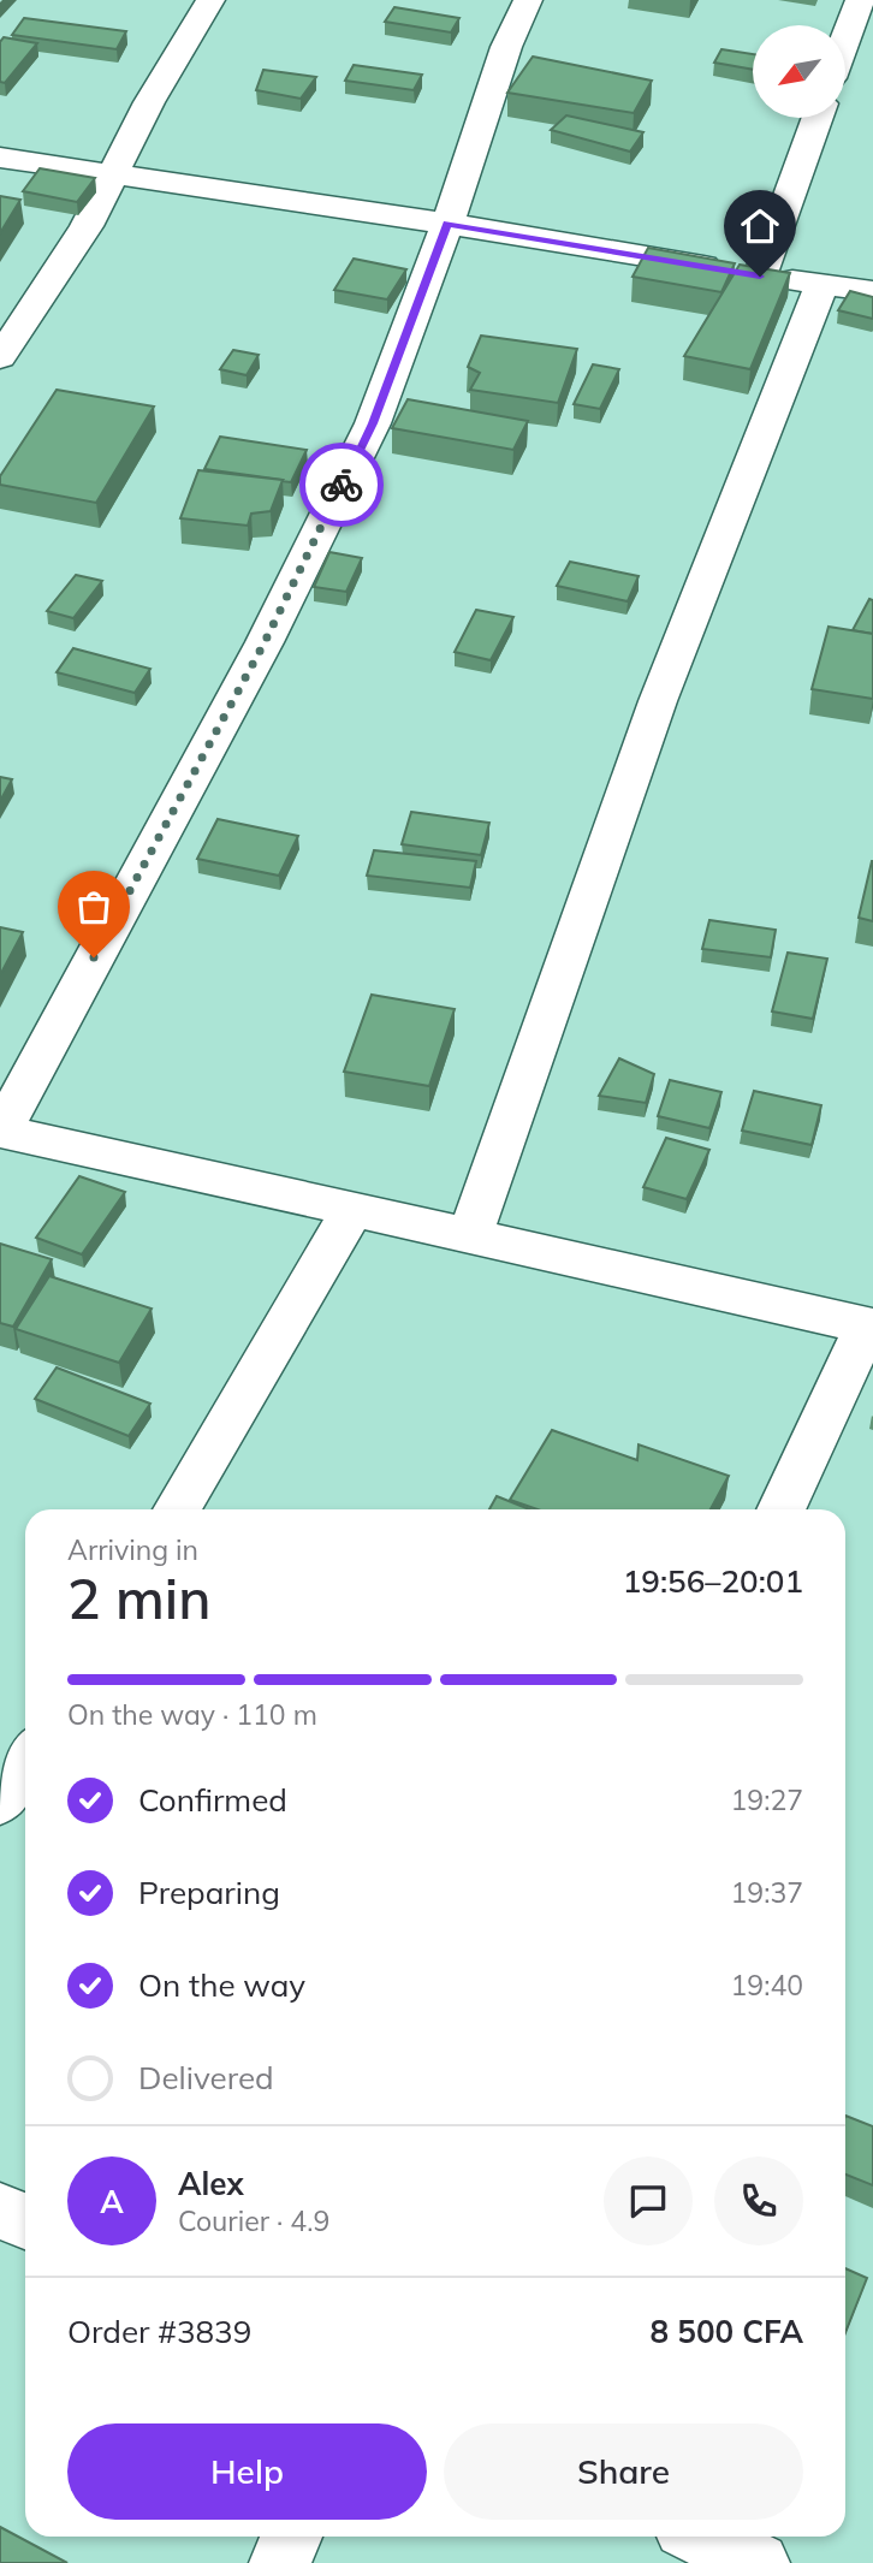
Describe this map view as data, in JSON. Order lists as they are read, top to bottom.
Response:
{
  "north": "bottom left",
  "page": {
    "heading": ["2 min", "Arriving in", "19:56–20:01"],
    "panel": [
      "Alex",
      "Courier · 4.9",
      "Order #3839",
      "8 500 CFA"
    ],
    "bar": "On the way · 110 m",
    "list": [
      ["Confirmed", "19:27"],
      ["Preparing", "19:37"],
      ["On the way", "19:40"],
      "Delivered"
    ],
    "round": "A",
    "buttons": ["Help", "Share"]
  }
}
